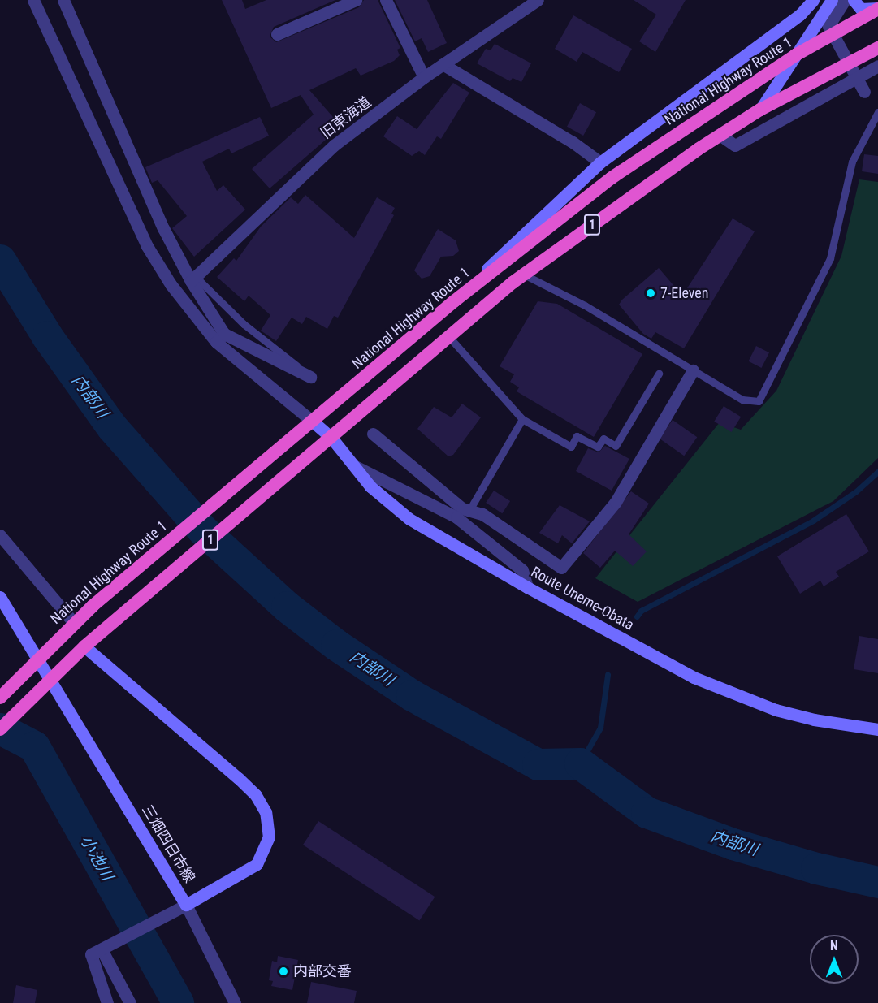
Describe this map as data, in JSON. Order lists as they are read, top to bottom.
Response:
{
  "streets": {
    "highway": ["National Highway Route 1", "1"],
    "main road": ["Route Uneme-Obata", "三畑四日市線"],
    "street": ["旧東海道"]
  },
  "crossings": [
    ["National Highway Route 1", "Route Uneme-Obata"],
    ["1", "Route Uneme-Obata"],
    ["1", "三畑四日市線"]
  ],
  "water": ["内部川", "小池川"],
  "places": ["7-Eleven", "内部交番"],
  "north": "top"
}
